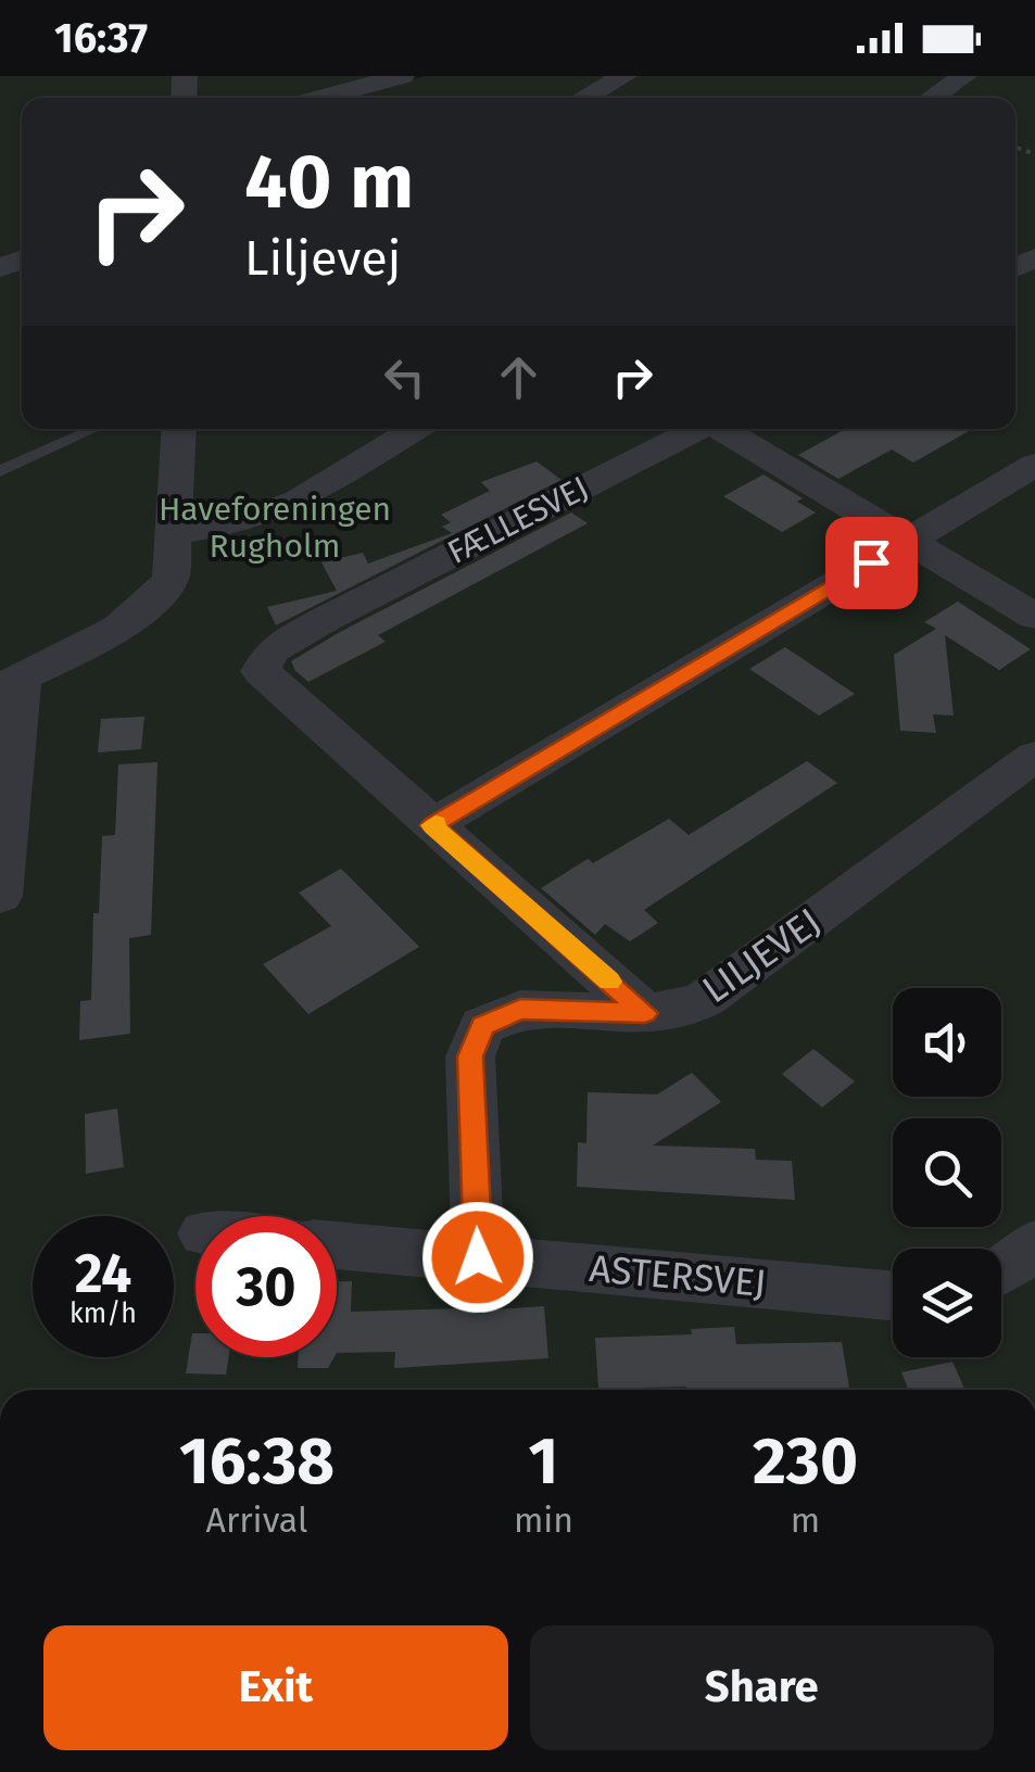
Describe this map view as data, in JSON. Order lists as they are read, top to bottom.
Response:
{
  "streets": {
    "street": ["FÆLLESVEJ", "LILJEVEJ", "ASTERSVEJ"]
  },
  "crossings": [
    ["LILJEVEJ", "ASTERSVEJ"]
  ],
  "parks": ["Haveforeningen Rugholm"],
  "page": {
    "status": "16:37",
    "turn": ["40 m", "Liljevej"],
    "speed": "24 km/h",
    "limit": "30",
    "eta": [
      "16:38",
      "Arrival",
      "1",
      "min",
      "230",
      "m"
    ],
    "buttons": ["Exit", "Share"]
  }
}
